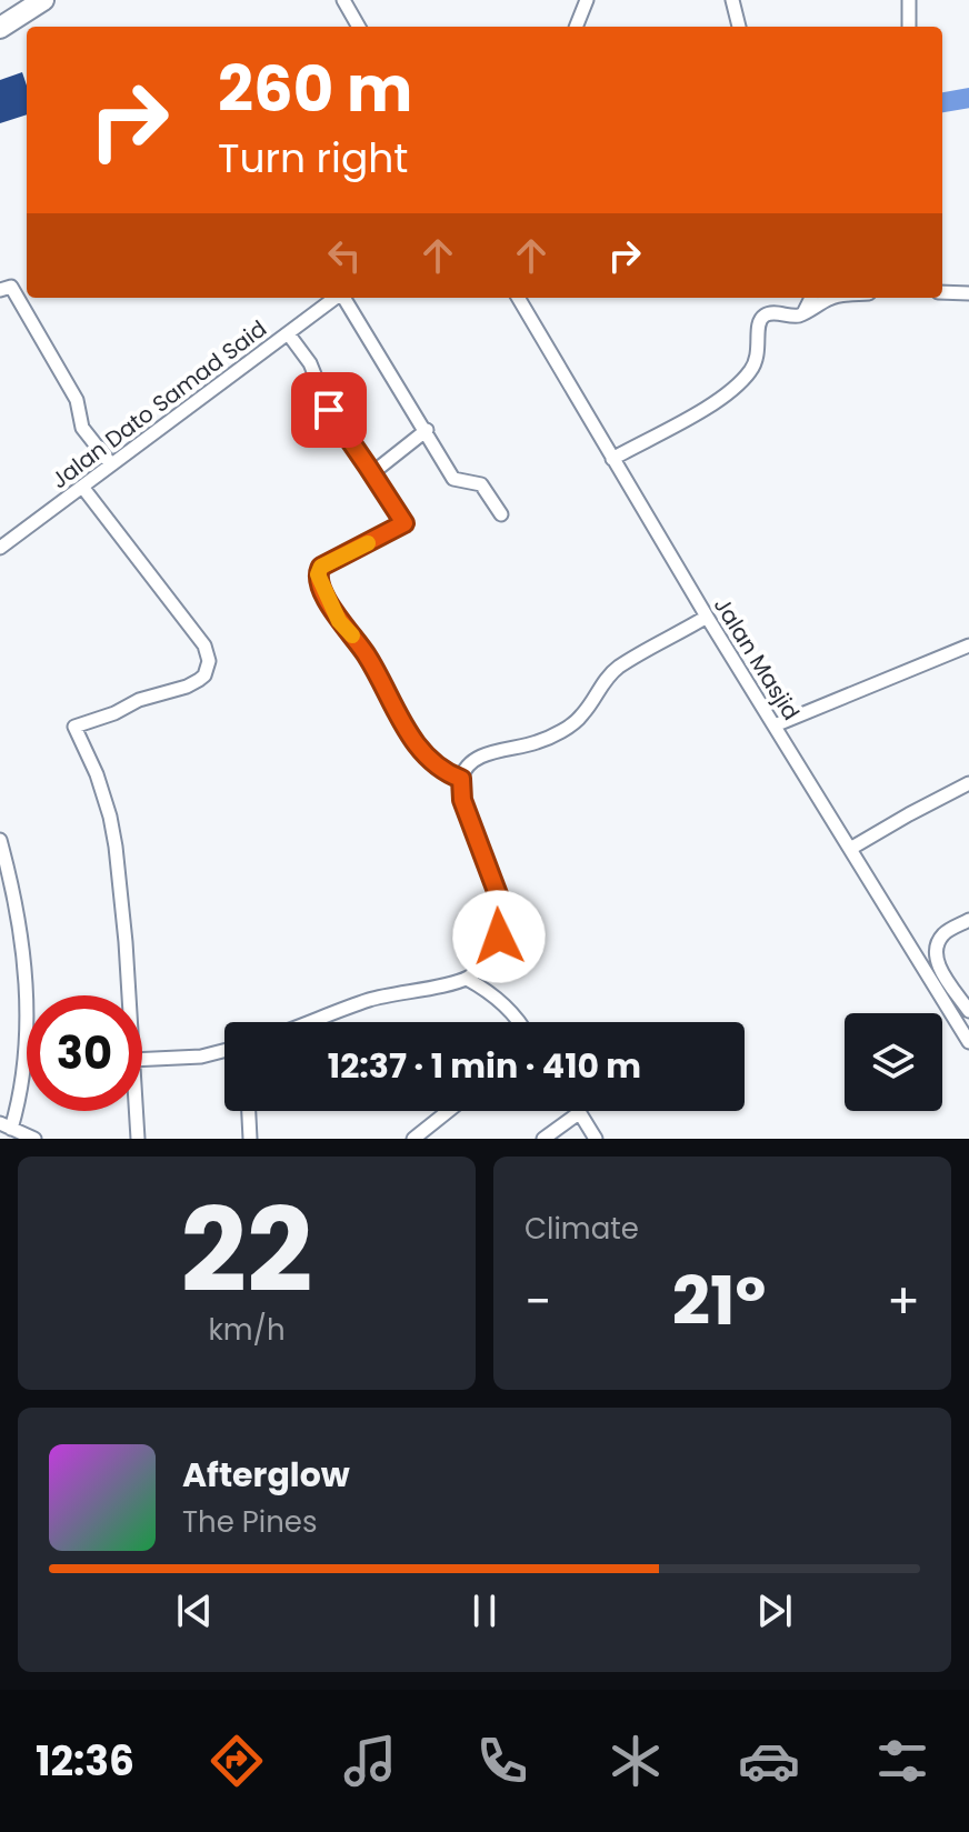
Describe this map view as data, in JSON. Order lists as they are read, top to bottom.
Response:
{
  "streets": {
    "street": ["Jalan Dato Samad Said", "Jalan Masjid"]
  },
  "page": {
    "turn": ["260 m", "Turn right"],
    "limit": "30",
    "trip": "12:37 · 1 min · 410 m",
    "tile": [
      ["22", "km/h"],
      "Climate"
    ],
    "heat": ["−", "21°", "+"],
    "song": ["Afterglow", "The Pines"],
    "tabs": "12:36"
  }
}
